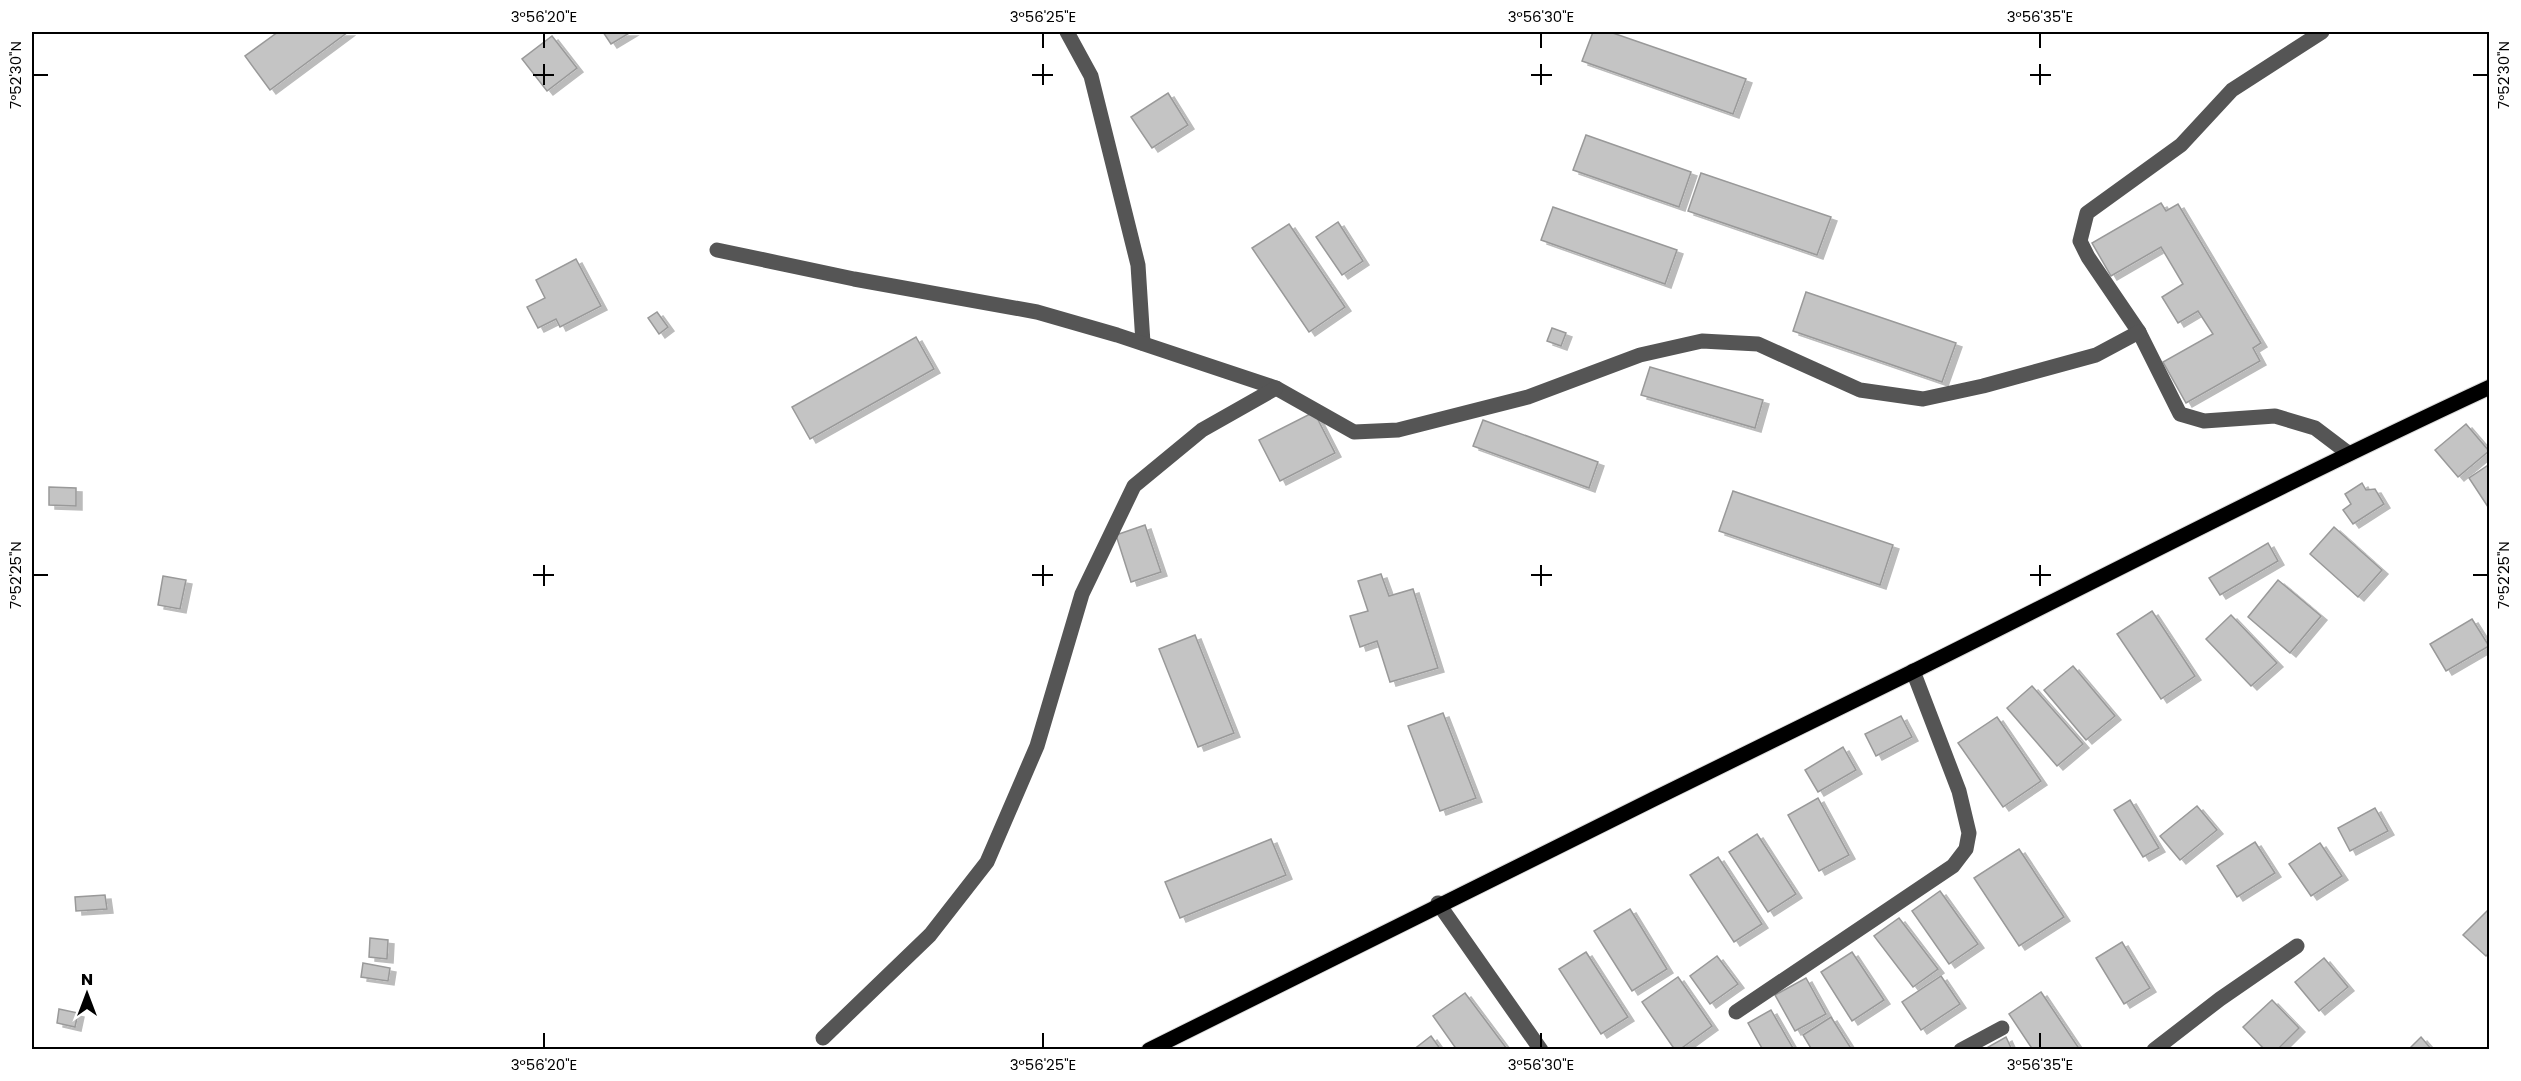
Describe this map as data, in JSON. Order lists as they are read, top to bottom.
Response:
{
  "north": "top",
  "coordinates": [
    "3°56'20\"E",
    "3°56'25\"E",
    "3°56'30\"E",
    "3°56'35\"E",
    "7°52'30\"N",
    "7°52'25\"N"
  ]
}
